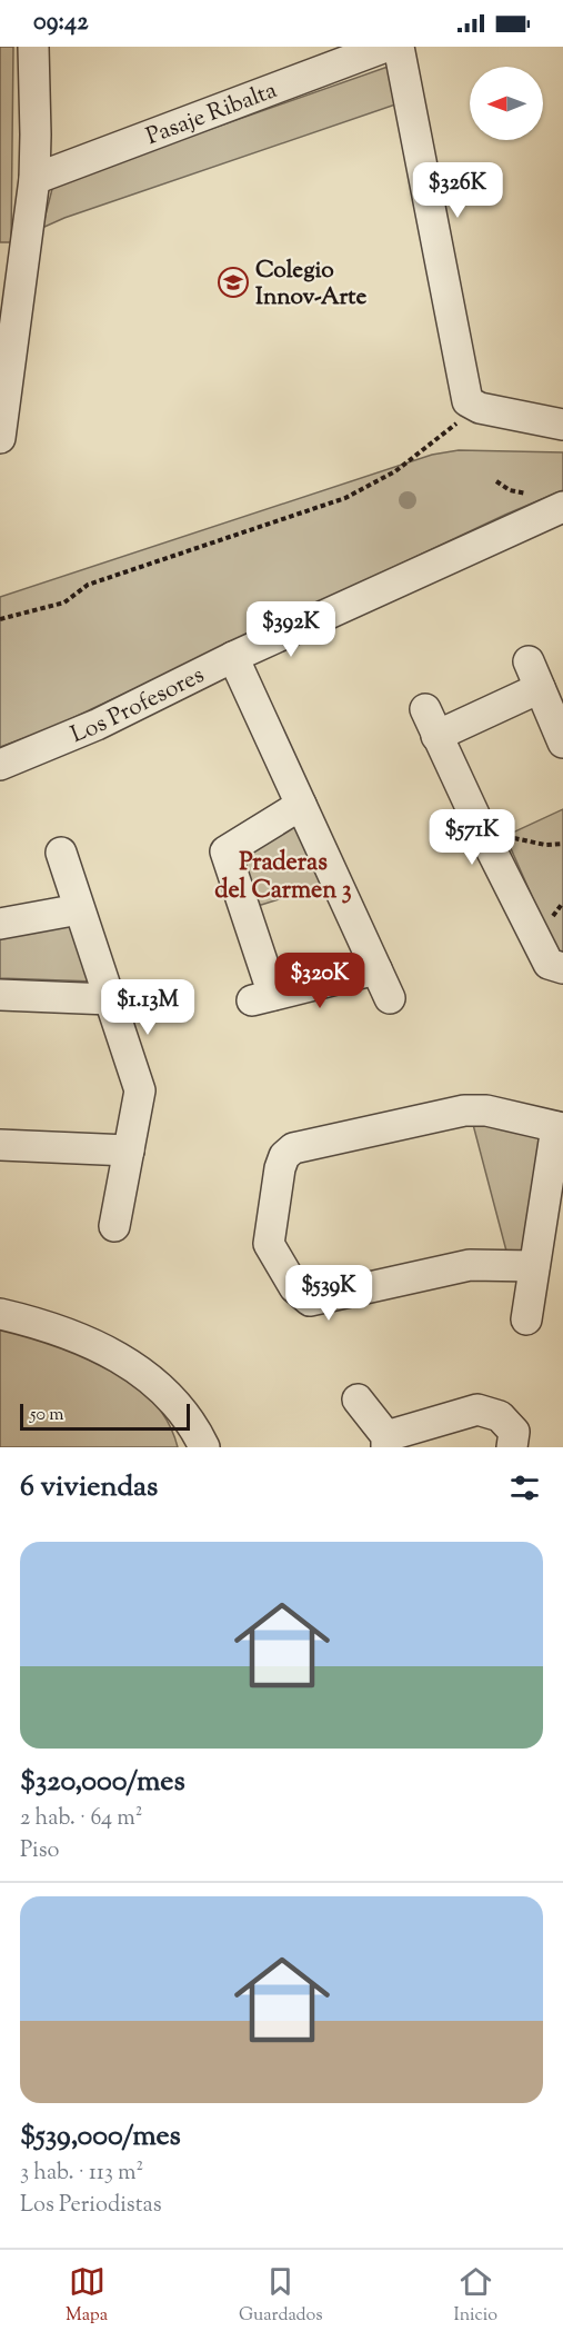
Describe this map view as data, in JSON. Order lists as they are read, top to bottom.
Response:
{
  "streets": {
    "street": ["Pasaje Ribalta", "Los Profesores"]
  },
  "districts": ["Praderas del Carmen 3"],
  "places": {
    "school or university": ["Colegio Innov-Arte"]
  },
  "scale_bar": "50 m",
  "north": "left",
  "page": {
    "status": "09:42",
    "price": [
      "$326K",
      "$392K",
      "$571K",
      "$320K",
      "$1.13M",
      "$539K"
    ],
    "scale": "50 m",
    "heading": "6 viviendas",
    "list": [
      {
        "name": "$320,000/mes",
        "note": "2 hab. · 64 m² · Piso"
      },
      {
        "name": "$539,000/mes",
        "note": "3 hab. · 113 m² · Los Periodistas"
      }
    ],
    "tabs": ["Mapa", "Guardados", "Inicio"]
  }
}
